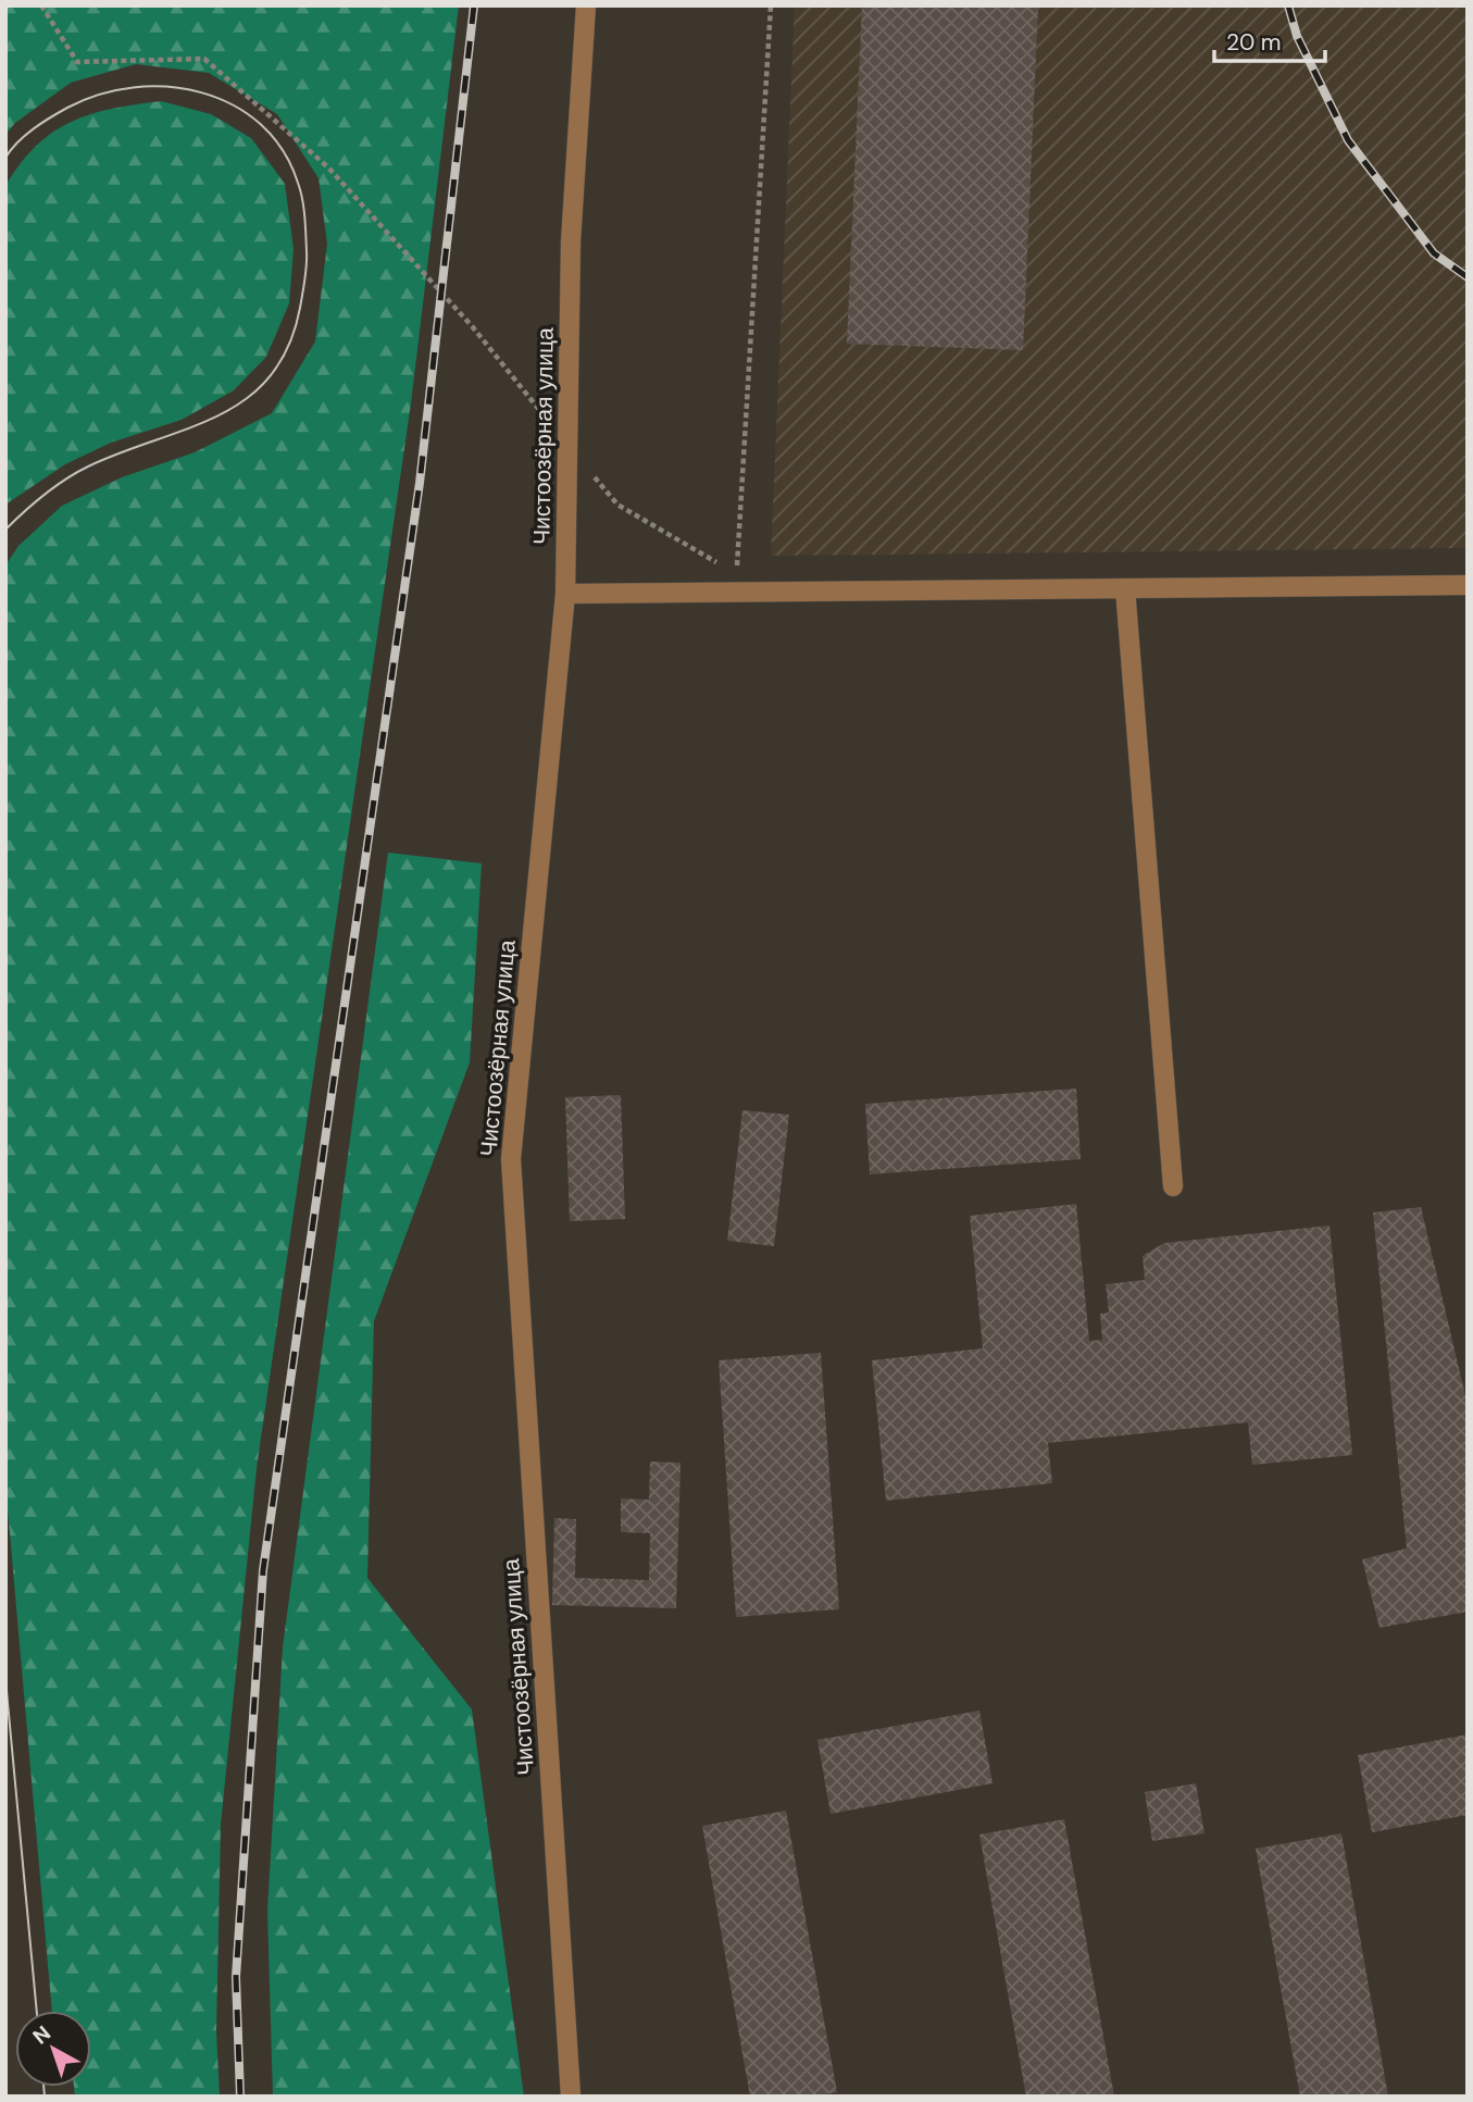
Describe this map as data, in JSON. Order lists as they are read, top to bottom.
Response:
{
  "streets": {
    "street": ["Чистоозёрная улица"]
  },
  "scale_bar": "20 m",
  "north": "top left"
}
